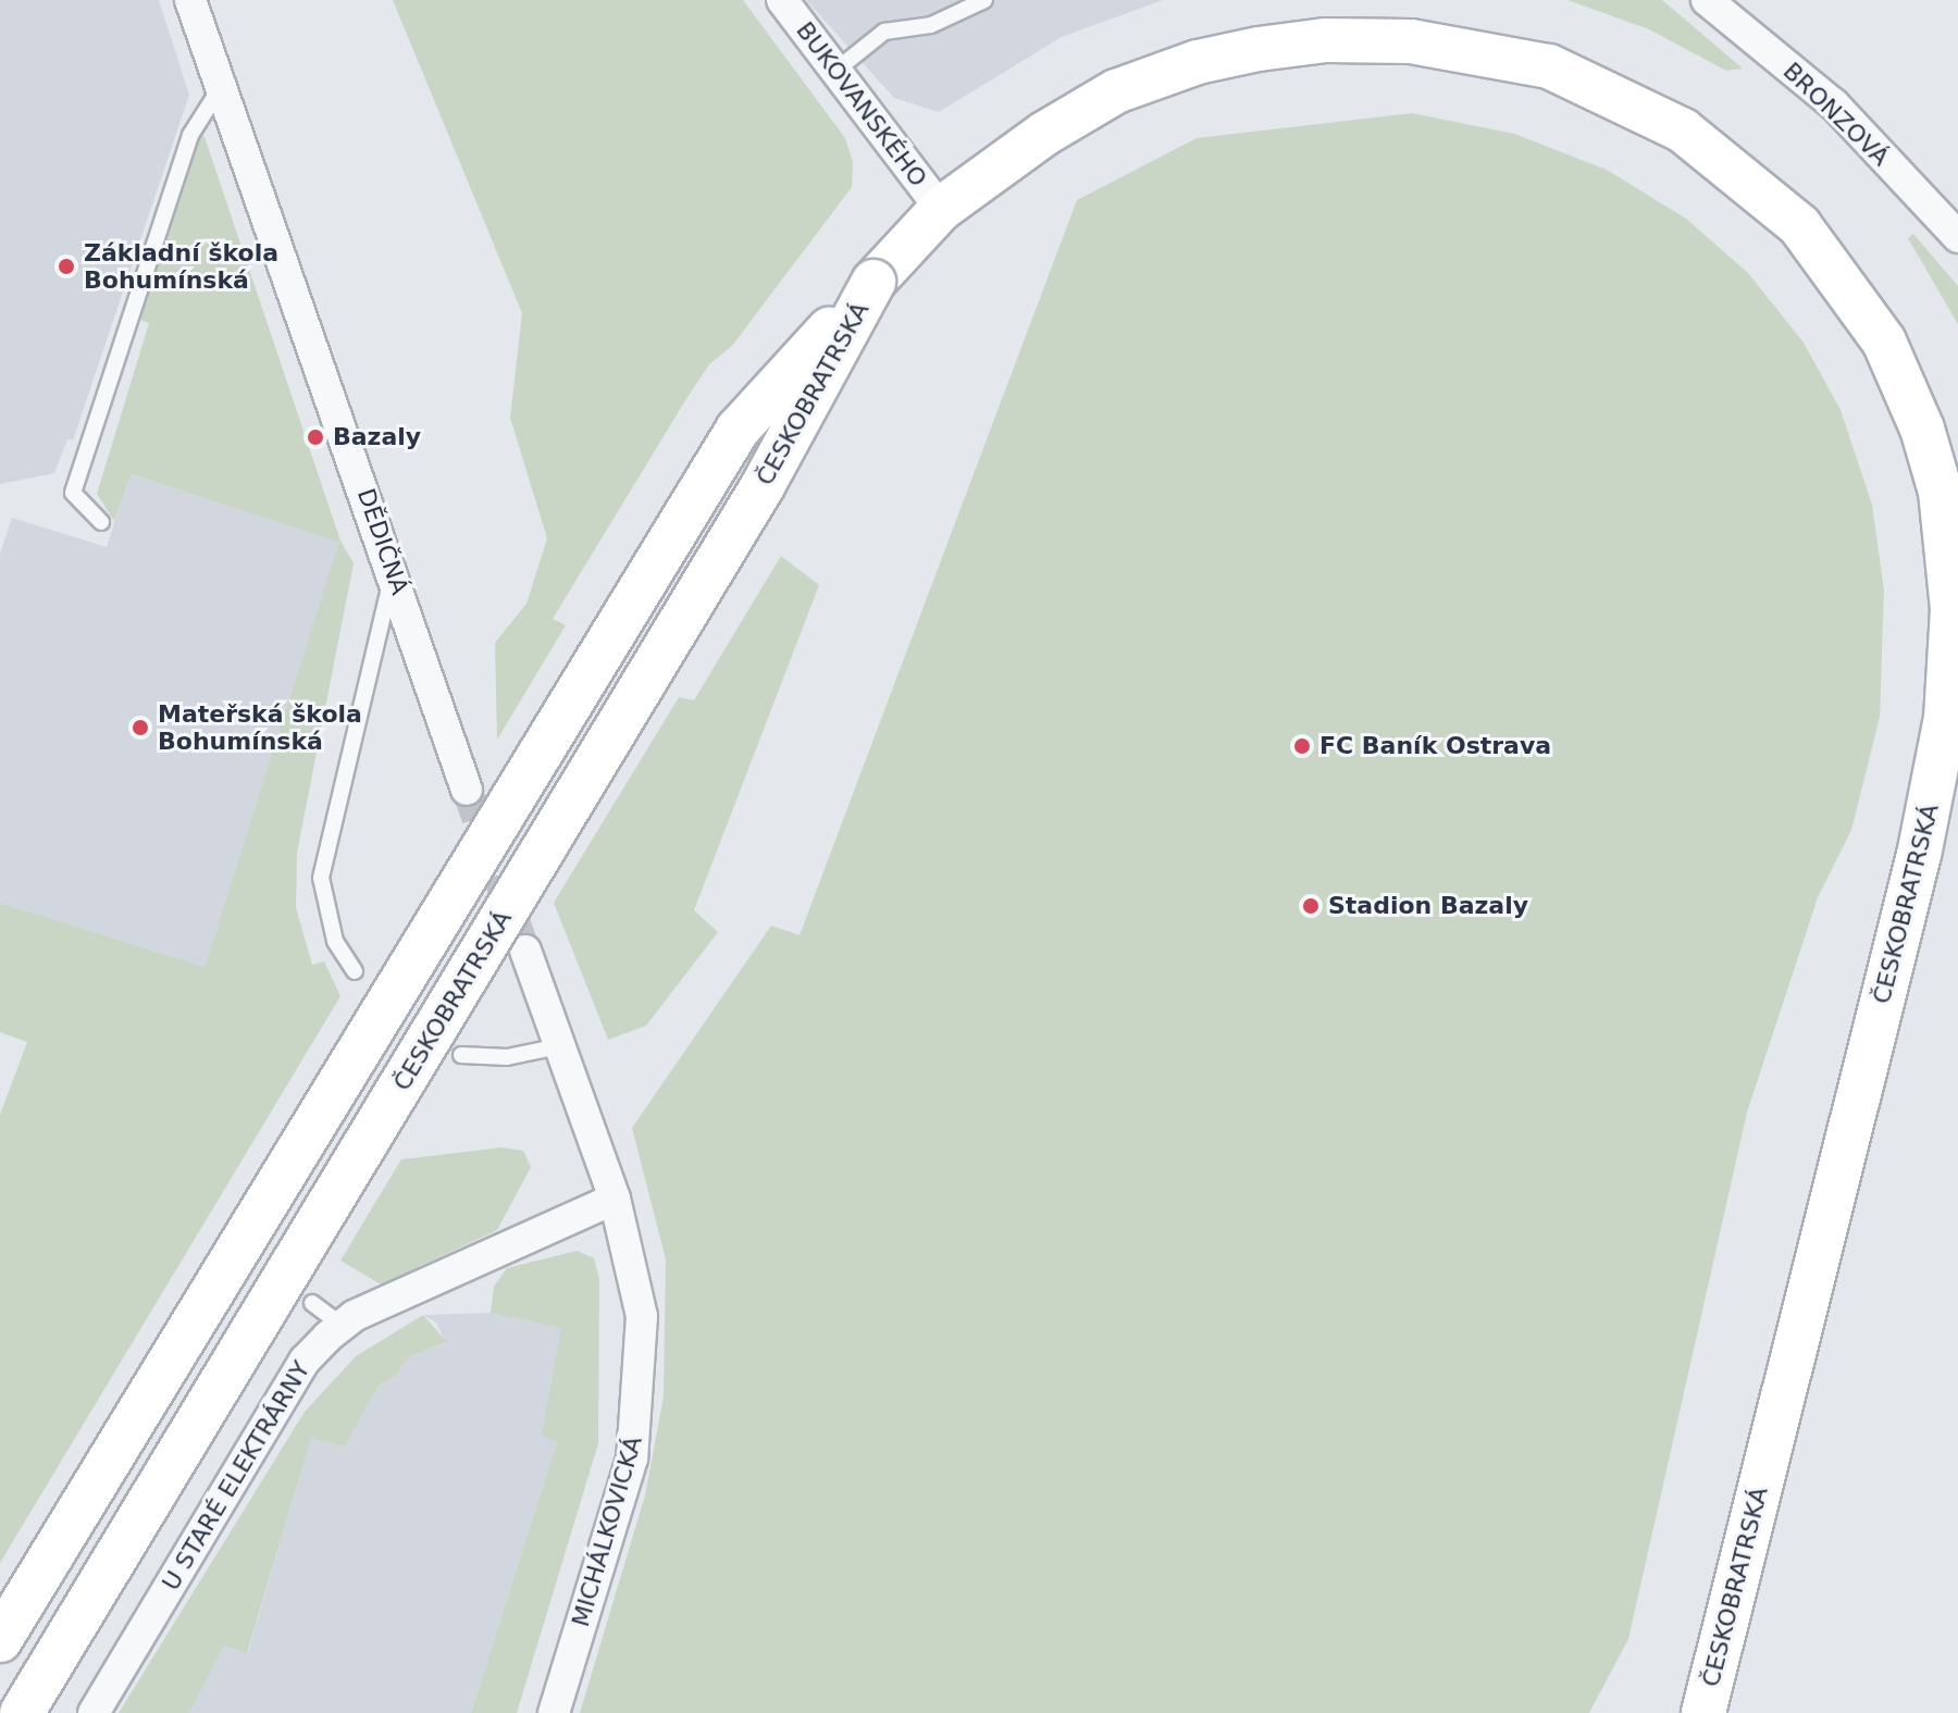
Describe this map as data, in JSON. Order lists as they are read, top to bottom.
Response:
{
  "streets": {
    "street": [
      "BUKOVANSKÉHO",
      "BRONZOVÁ",
      "ČESKOBRATRSKÁ",
      "DĚDIČNÁ",
      "U STARÉ ELEKTRÁRNY",
      "MICHÁLKOVICKÁ"
    ]
  },
  "crossings": [
    ["BUKOVANSKÉHO", "ČESKOBRATRSKÁ"],
    ["U STARÉ ELEKTRÁRNY", "MICHÁLKOVICKÁ"]
  ],
  "places": [
    "Základní škola Bohumínská",
    "Bazaly",
    "Mateřská škola Bohumínská",
    "FC Baník Ostrava",
    "Stadion Bazaly"
  ]
}
